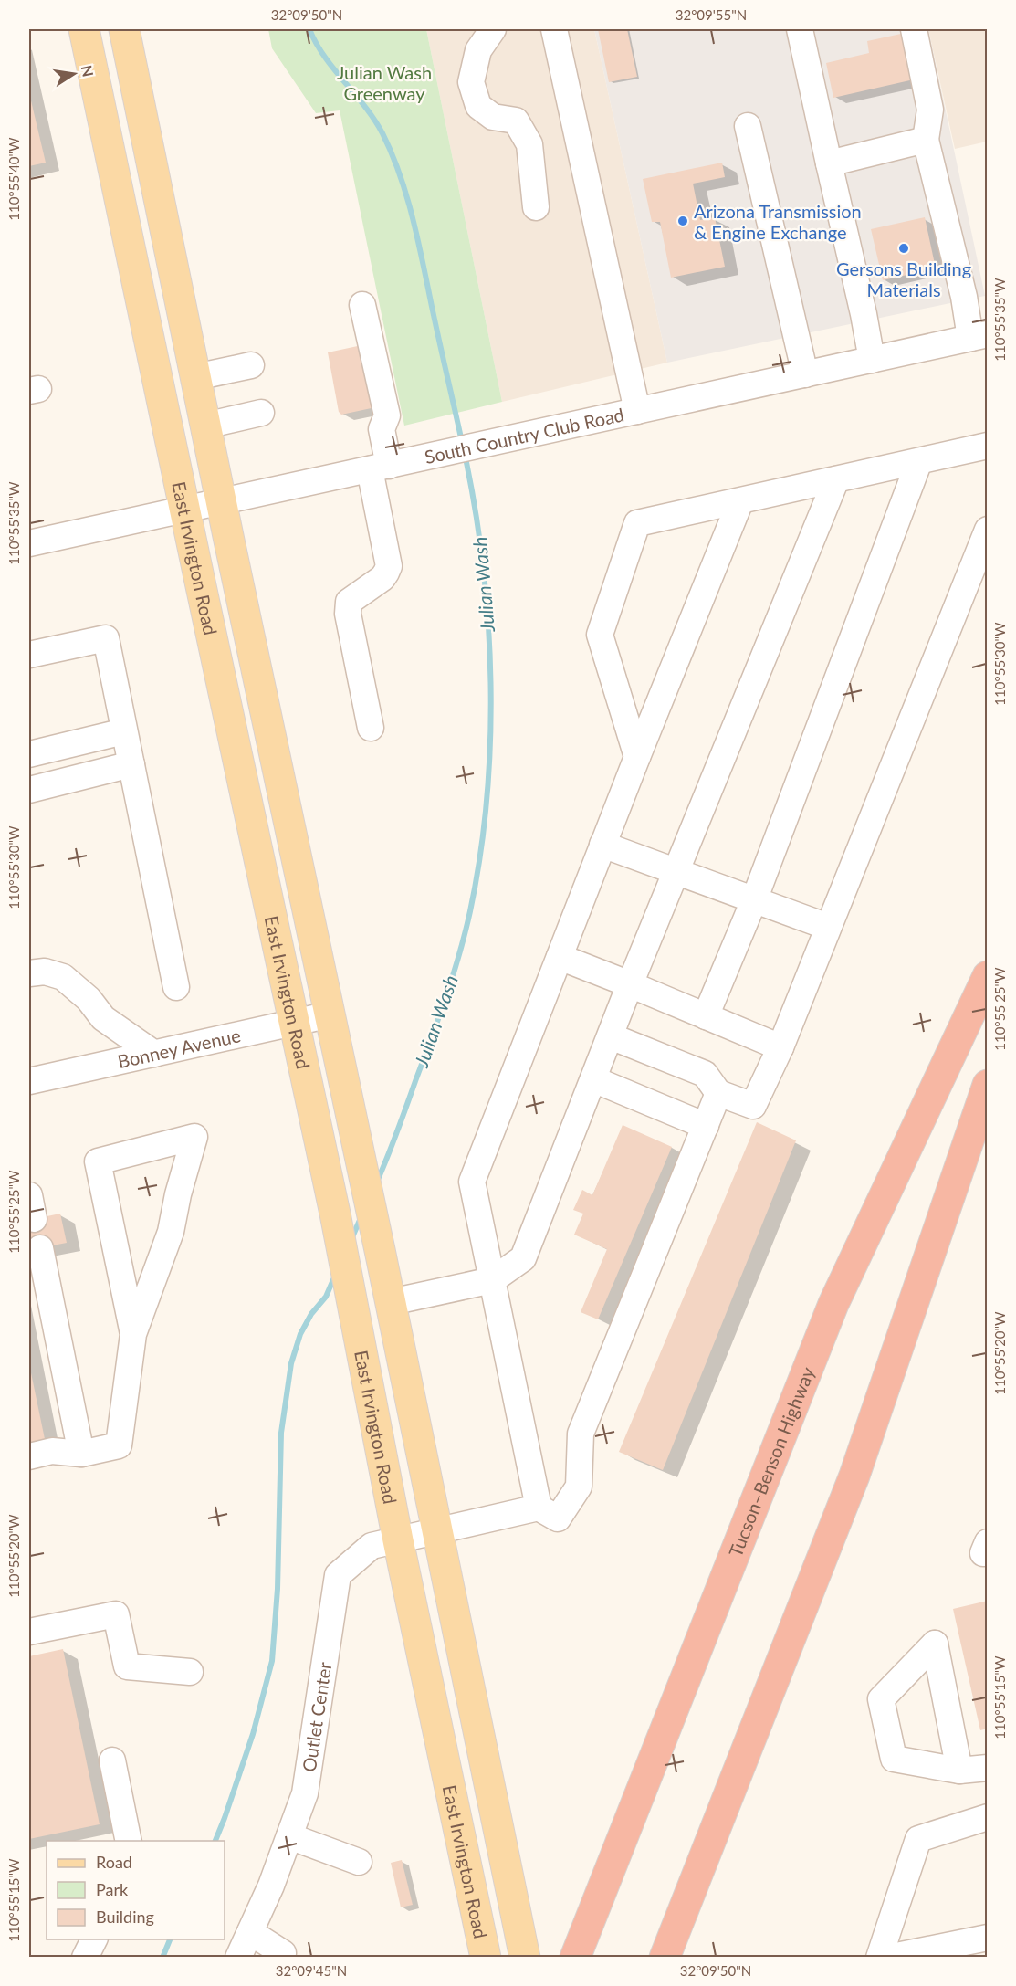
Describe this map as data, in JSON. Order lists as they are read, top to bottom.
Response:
{
  "streets": {
    "highway": ["Tucson–Benson Highway"],
    "main road": ["East Irvington Road"],
    "street": ["South Country Club Road", "Bonney Avenue", "Outlet Center"]
  },
  "crossings": [
    ["South Country Club Road", "East Irvington Road"],
    ["East Irvington Road", "Bonney Avenue"],
    ["East Irvington Road", "Outlet Center"]
  ],
  "water": ["Julian Wash"],
  "parks": ["Julian Wash Greenway"],
  "places": ["Arizona Transmission & Engine Exchange", "Gersons Building Materials"],
  "legend": ["Road", "Park", "Building"],
  "north": "right",
  "coordinates": [
    "32°09'50\"N",
    "32°09'55\"N",
    "110°55'40\"W",
    "110°55'35\"W",
    "110°55'30\"W",
    "110°55'25\"W",
    "110°55'20\"W",
    "110°55'15\"W",
    "32°09'45\"N"
  ]
}
